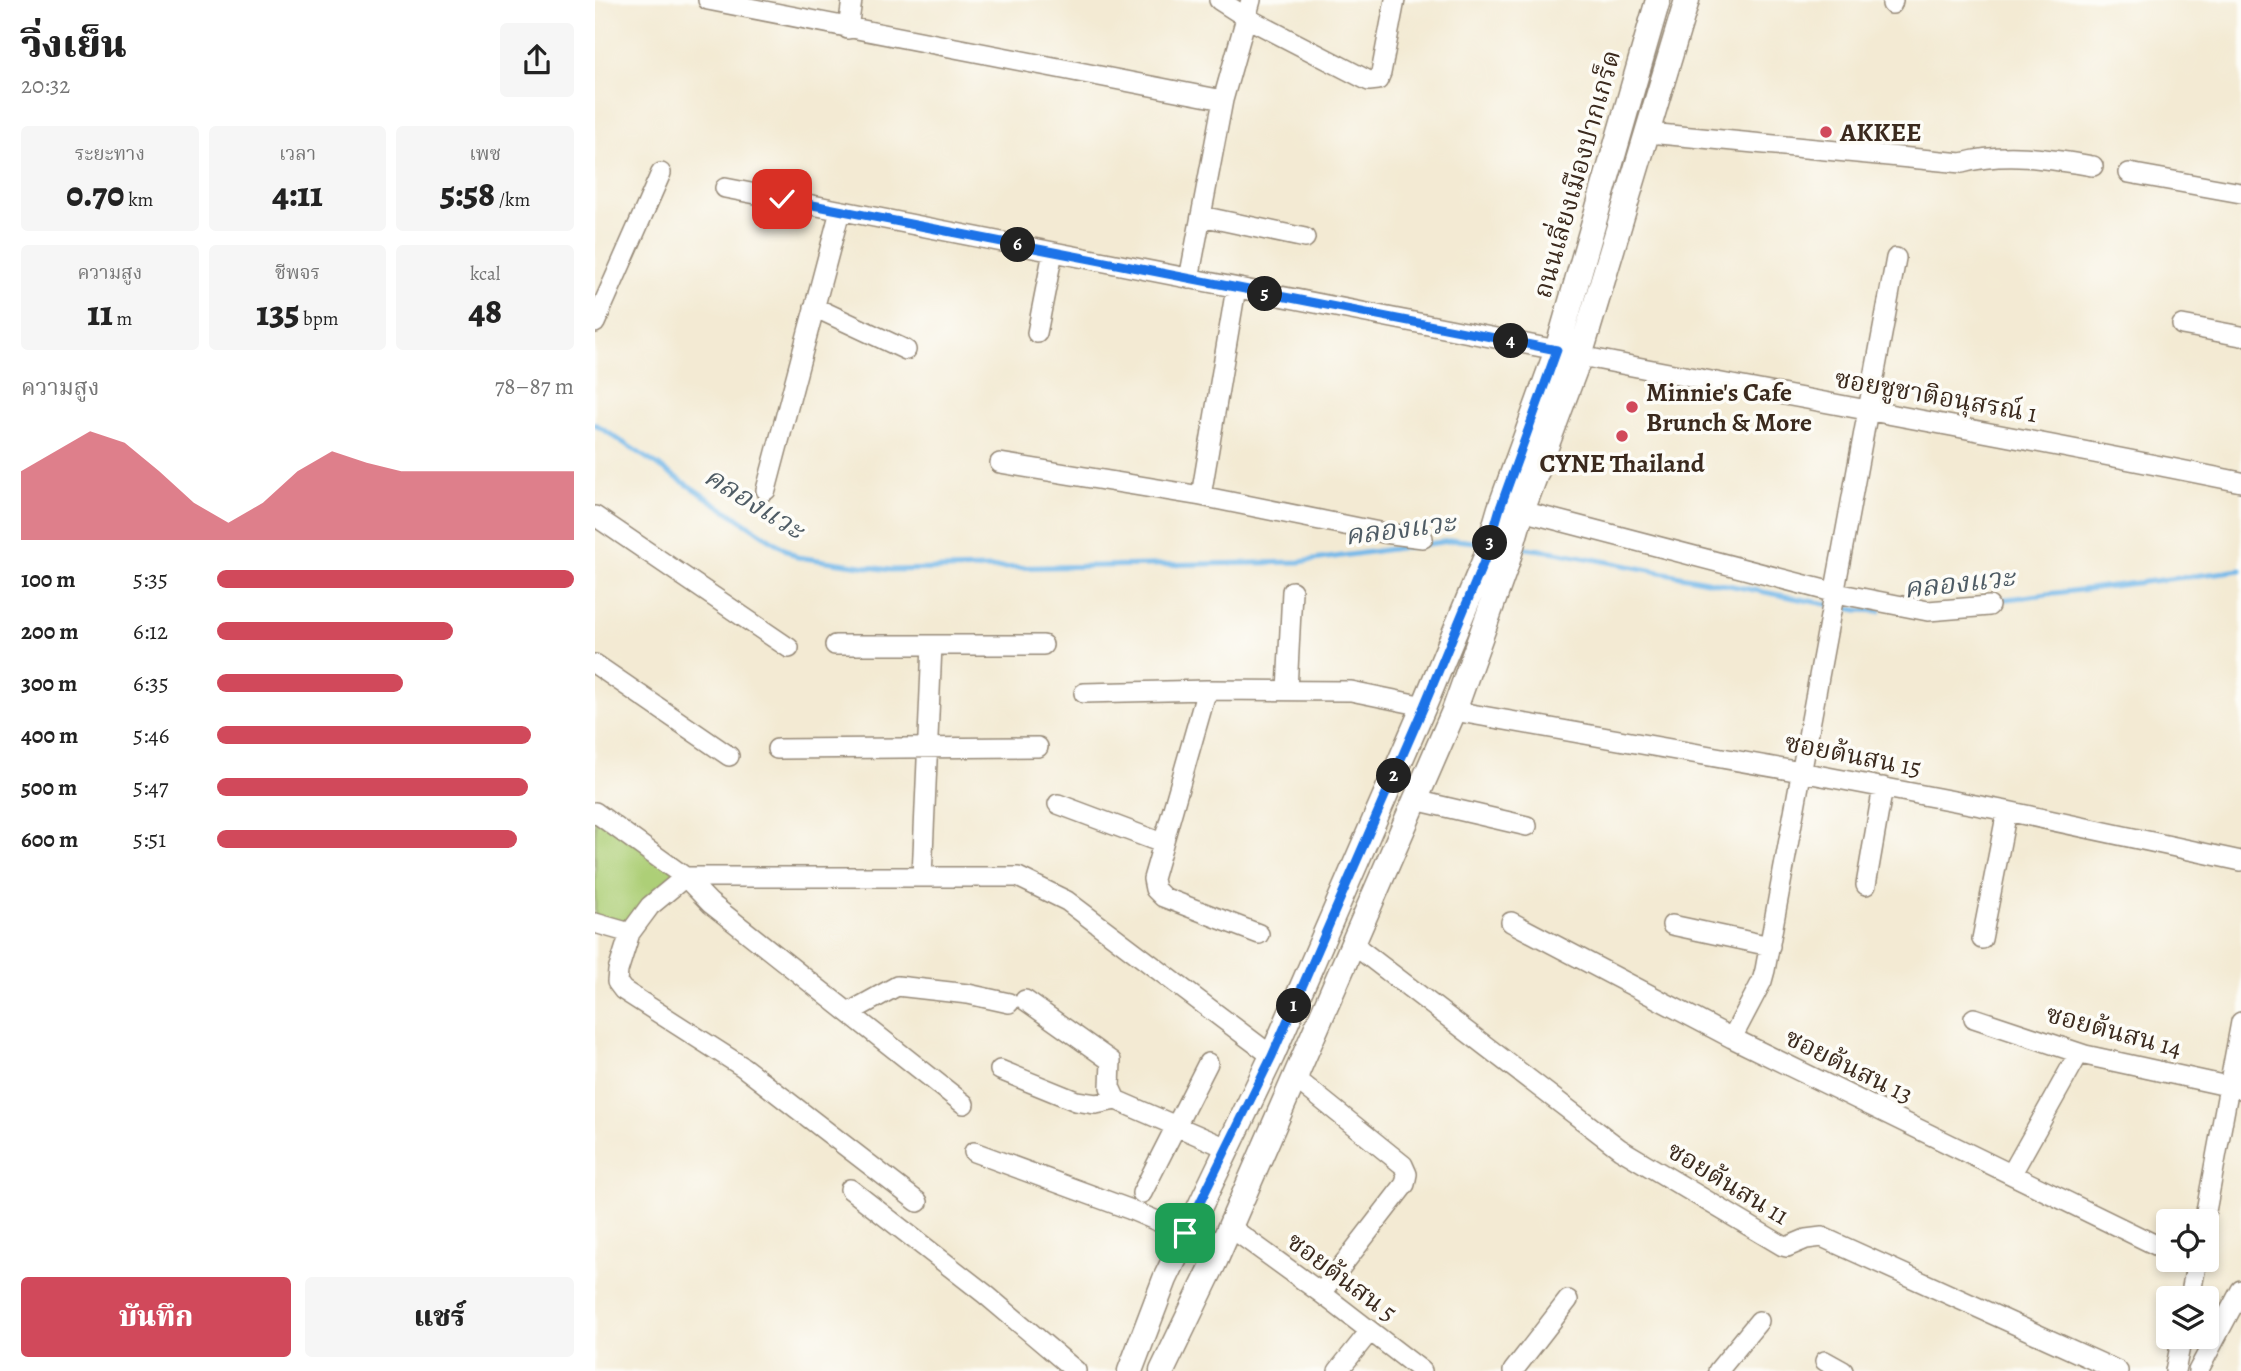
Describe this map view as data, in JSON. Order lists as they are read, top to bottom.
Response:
{
  "streets": {
    "main road": ["ถนนเลี่ยงเมืองปากเกร็ด"],
    "street": [
      "ซอยชูชาติอนุสรณ์ 1",
      "ซอยต้นสน 15",
      "ซอยต้นสน 14",
      "ซอยต้นสน 13",
      "ซอยต้นสน 11",
      "ซอยต้นสน 5"
    ]
  },
  "crossings": [
    ["ถนนเลี่ยงเมืองปากเกร็ด", "ซอยชูชาติอนุสรณ์ 1"],
    ["ถนนเลี่ยงเมืองปากเกร็ด", "ซอยต้นสน 15"],
    ["ถนนเลี่ยงเมืองปากเกร็ด", "ซอยต้นสน 11"],
    ["ถนนเลี่ยงเมืองปากเกร็ด", "ซอยต้นสน 5"]
  ],
  "water": ["คลองแวะ"],
  "places": ["AKKEE", "Minnie's Cafe Brunch & More", "CYNE Thailand"],
  "page": {
    "heading": ["วิ่งเย็น", "20:32"],
    "stats": [
      ["ระยะทาง", "0.70 km"],
      ["เวลา", "4:11"],
      ["เพซ", "5:58 /km"],
      ["ความสูง", "11 m"],
      ["ชีพจร", "135 bpm"],
      ["kcal", "48"]
    ],
    "pins": [
      "6",
      "5",
      "4",
      "3",
      "2",
      "1"
    ],
    "chart": ["ความสูง", "78–87 m"],
    "list": [
      {
        "name": "100 m",
        "note": "5:35"
      },
      {
        "name": "200 m",
        "note": "6:12"
      },
      {
        "name": "300 m",
        "note": "6:35"
      },
      {
        "name": "400 m",
        "note": "5:46"
      },
      {
        "name": "500 m",
        "note": "5:47"
      },
      {
        "name": "600 m",
        "note": "5:51"
      }
    ],
    "buttons": ["บันทึก", "แชร์"]
  }
}
